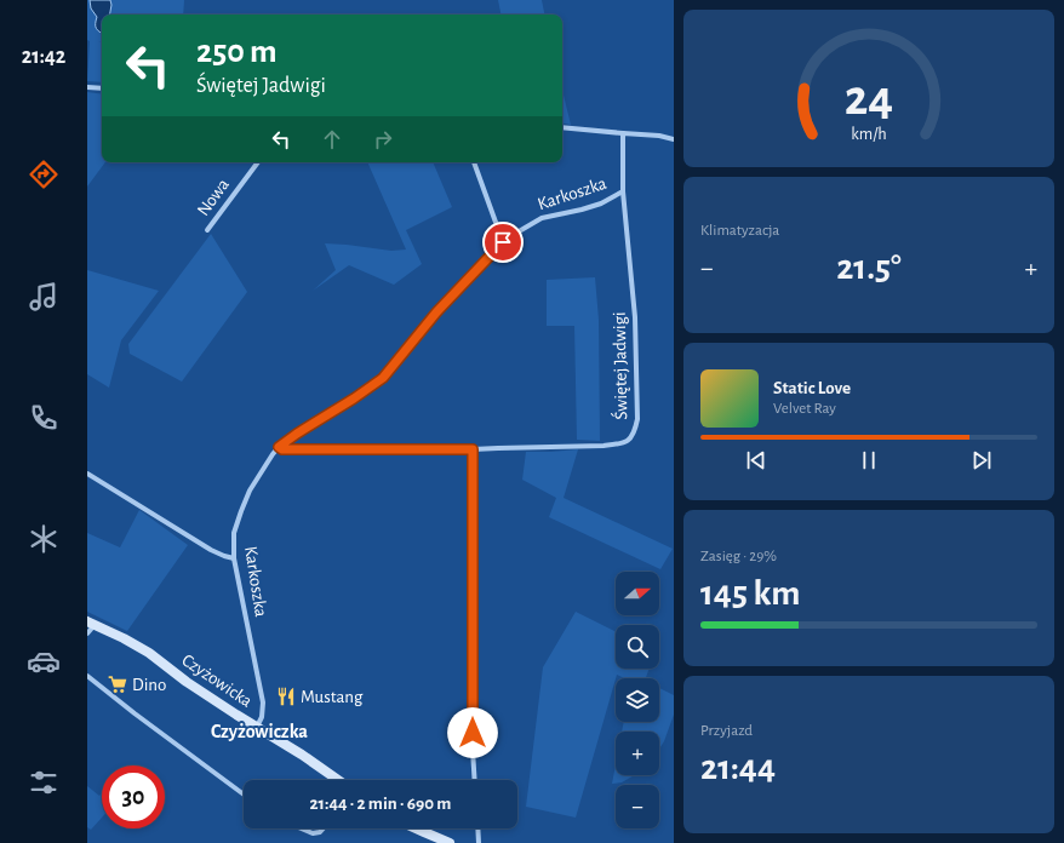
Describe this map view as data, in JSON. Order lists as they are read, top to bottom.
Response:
{
  "streets": {
    "street": [
      "Karkoszka",
      "Nowa",
      "Świętej Jadwigi",
      "Czyżowicka"
    ]
  },
  "crossings": [
    ["Karkoszka", "Świętej Jadwigi"],
    ["Karkoszka", "Czyżowicka"]
  ],
  "districts": ["Czyżowiczka"],
  "places": {
    "supermarket": ["Dino"],
    "restaurant": ["Mustang"]
  },
  "north": "right",
  "page": {
    "tabs": "21:42",
    "turn": ["250 m", "Świętej Jadwigi"],
    "tile": [
      "Klimatyzacja",
      ["Zasięg · 29%", "145 km"],
      ["Przyjazd", "21:44"]
    ],
    "heat": ["−", "21.5°", "+"],
    "song": ["Static Love", "Velvet Ray"],
    "map_buttons": ["+", "−"],
    "limit": "30",
    "trip": "21:44 · 2 min · 690 m",
    "gauge": ["24", "km/h"]
  }
}
